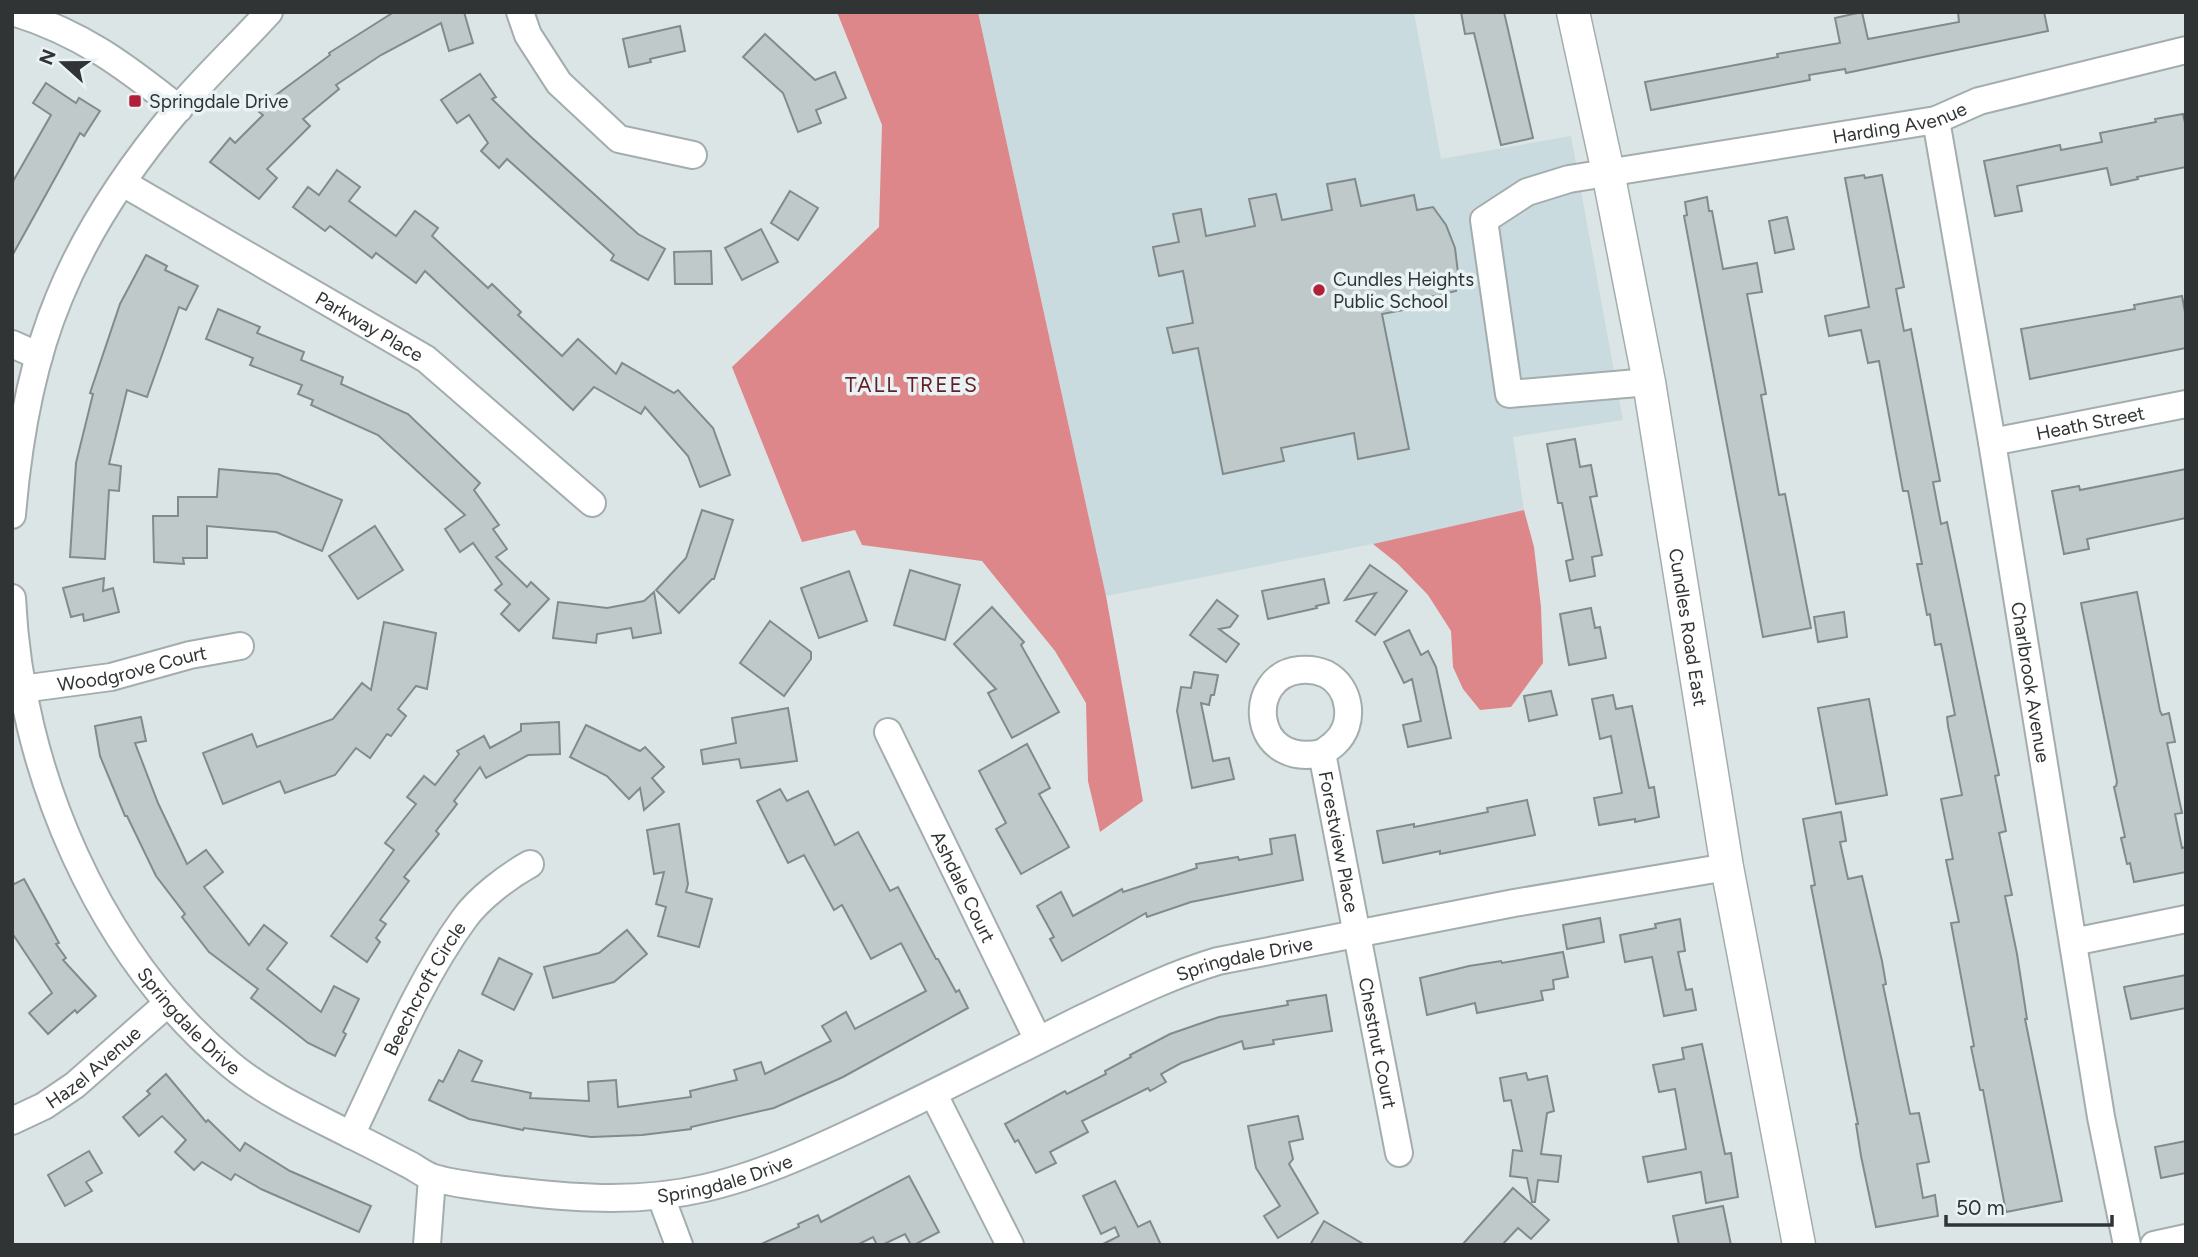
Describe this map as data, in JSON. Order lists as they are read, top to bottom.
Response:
{
  "streets": {
    "main road": ["Cundles Road East"],
    "street": [
      "Harding Avenue",
      "Parkway Place",
      "Heath Street",
      "Woodgrove Court",
      "Charlbrook Avenue",
      "Forestview Place",
      "Ashdale Court",
      "Springdale Drive",
      "Beechcroft Circle",
      "Chestnut Court",
      "Hazel Avenue"
    ]
  },
  "crossings": [
    ["Harding Avenue", "Cundles Road East"],
    ["Harding Avenue", "Charlbrook Avenue"],
    ["Heath Street", "Charlbrook Avenue"],
    ["Cundles Road East", "Springdale Drive"],
    ["Woodgrove Court", "Springdale Drive"],
    ["Forestview Place", "Springdale Drive"],
    ["Forestview Place", "Chestnut Court"],
    ["Ashdale Court", "Springdale Drive"],
    ["Springdale Drive", "Beechcroft Circle"],
    ["Springdale Drive", "Chestnut Court"],
    ["Springdale Drive", "Hazel Avenue"]
  ],
  "districts": ["TALL TREES"],
  "places": {
    "transit": ["Springdale Drive"],
    "other": ["Cundles Heights Public School"]
  },
  "scale_bar": "50 m",
  "north": "left"
}
